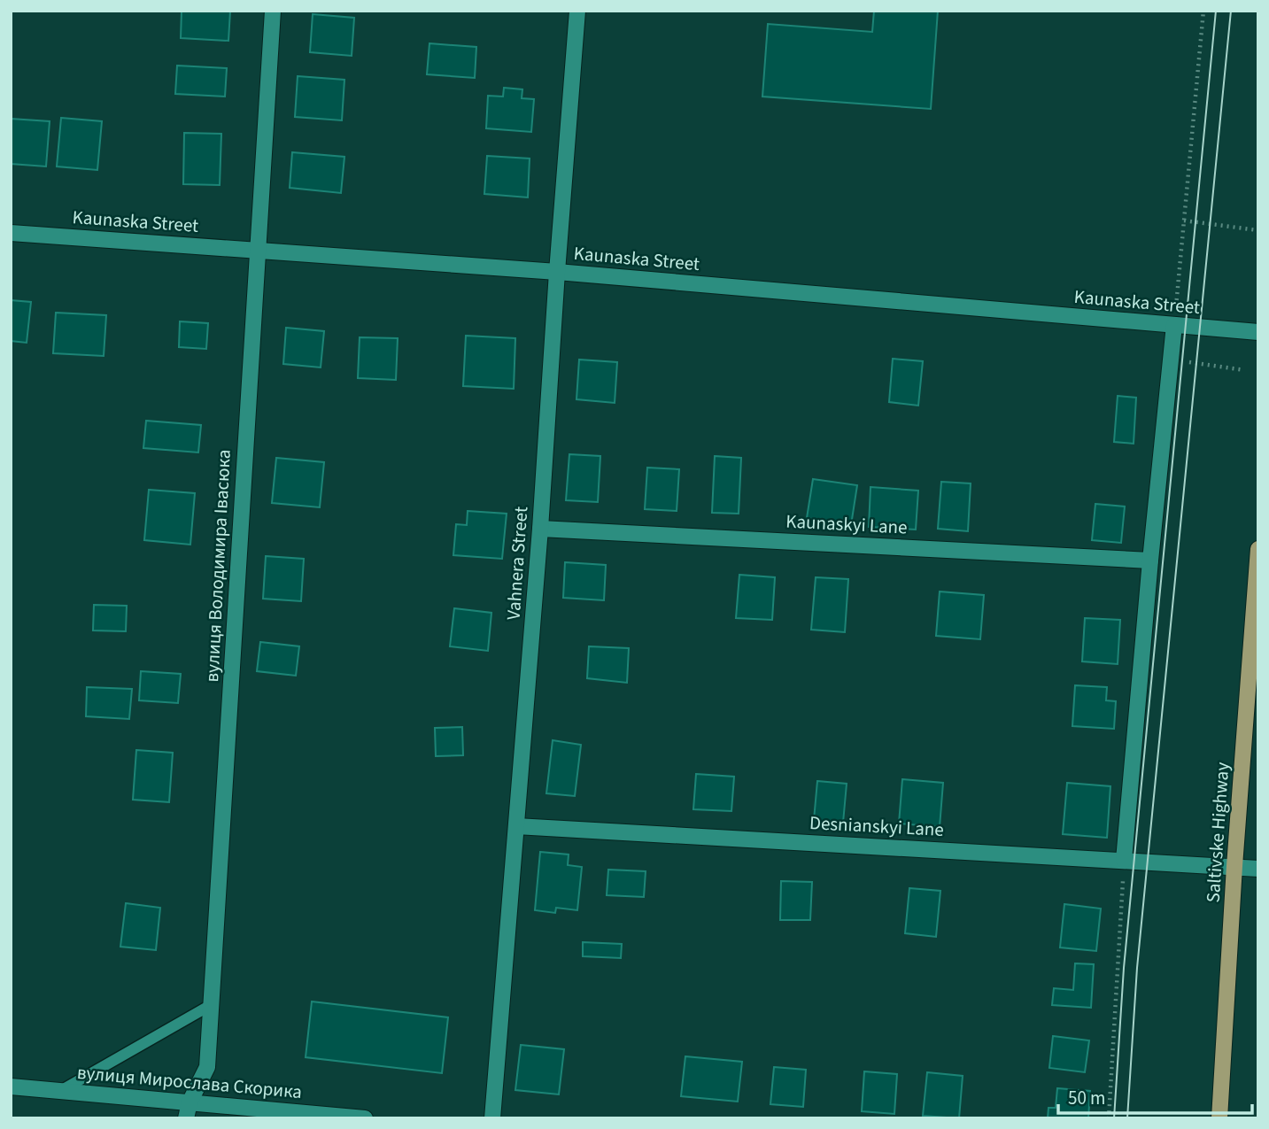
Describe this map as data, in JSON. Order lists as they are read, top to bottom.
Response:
{
  "streets": {
    "main road": ["Saltivske Highway"],
    "street": [
      "Kaunaska Street",
      "Kaunaskyi Lane",
      "Vahnera Street",
      "вулиця Володимира Івасюка",
      "Desnianskyi Lane",
      "вулиця Мирослава Скорика"
    ]
  },
  "crossings": [
    ["Kaunaska Street", "Vahnera Street"],
    ["Kaunaska Street", "вулиця Володимира Івасюка"],
    ["Kaunaskyi Lane", "Vahnera Street"],
    ["Vahnera Street", "Desnianskyi Lane"],
    ["вулиця Володимира Івасюка", "вулиця Мирослава Скорика"],
    ["Desnianskyi Lane", "Saltivske Highway"]
  ],
  "scale_bar": "50 m"
}
